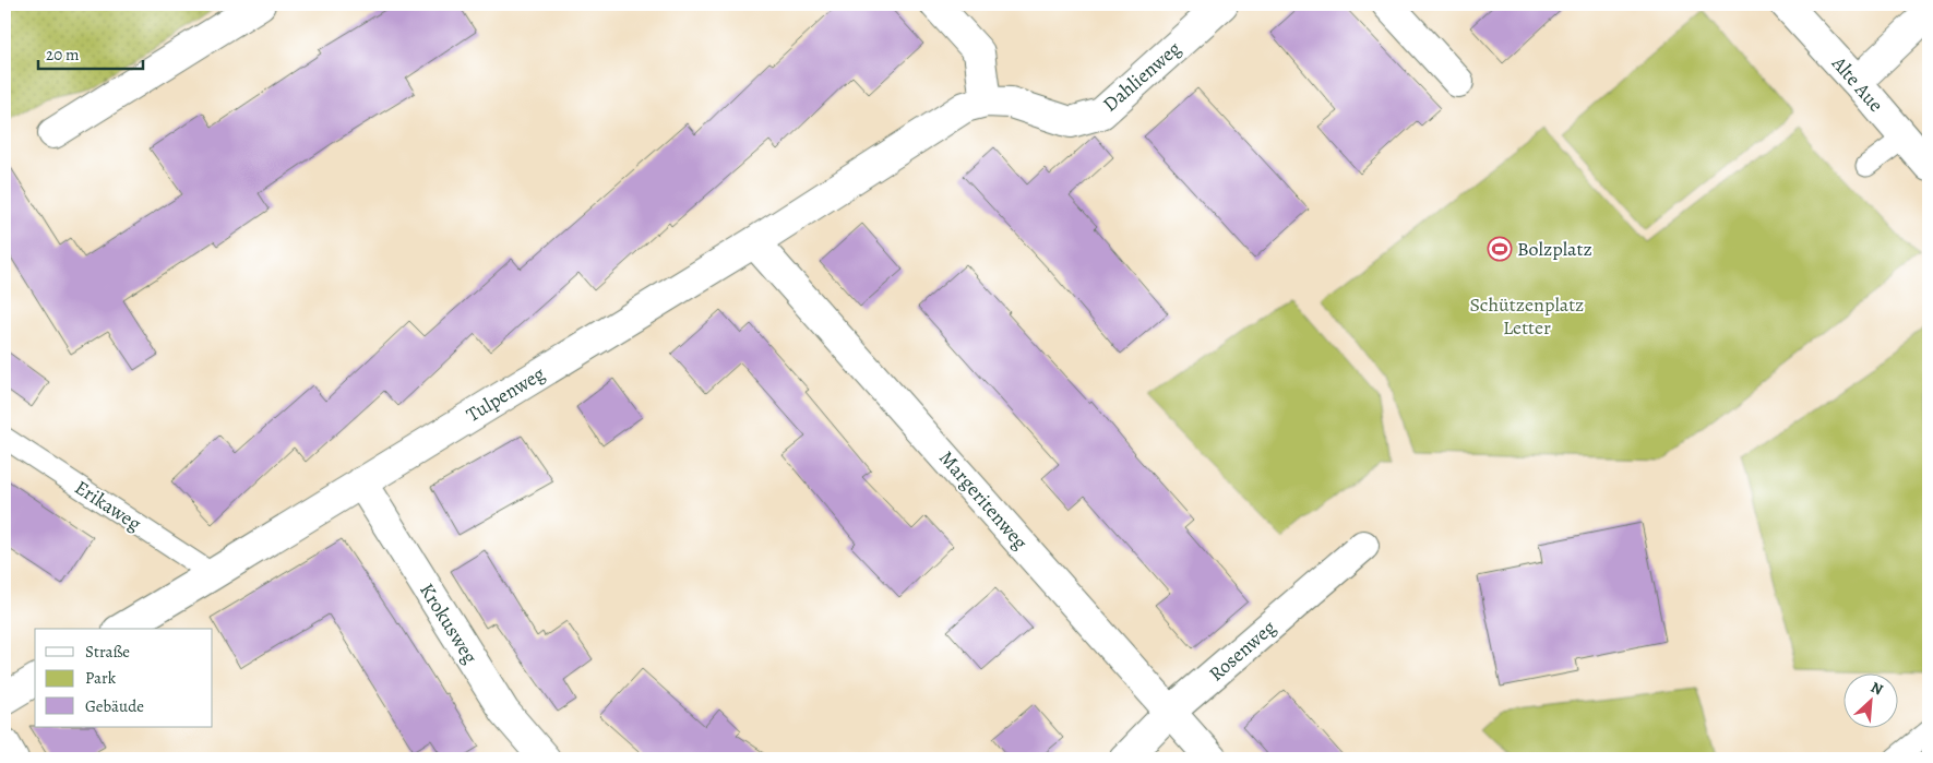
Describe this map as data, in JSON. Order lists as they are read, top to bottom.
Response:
{
  "streets": {
    "street": [
      "Dahlienweg",
      "Alte Aue",
      "Tulpenweg",
      "Margeritenweg",
      "Krokusweg",
      "Rosenweg"
    ],
    "lane": ["Erikaweg"]
  },
  "crossings": [
    ["Dahlienweg", "Tulpenweg"],
    ["Tulpenweg", "Margeritenweg"],
    ["Tulpenweg", "Erikaweg"],
    ["Tulpenweg", "Krokusweg"],
    ["Margeritenweg", "Rosenweg"]
  ],
  "parks": ["Schützenplatz Letter"],
  "places": {
    "sports": ["Bolzplatz"]
  },
  "legend": ["Straße", "Park", "Gebäude"],
  "scale_bar": "20 m",
  "north": "top right"
}
